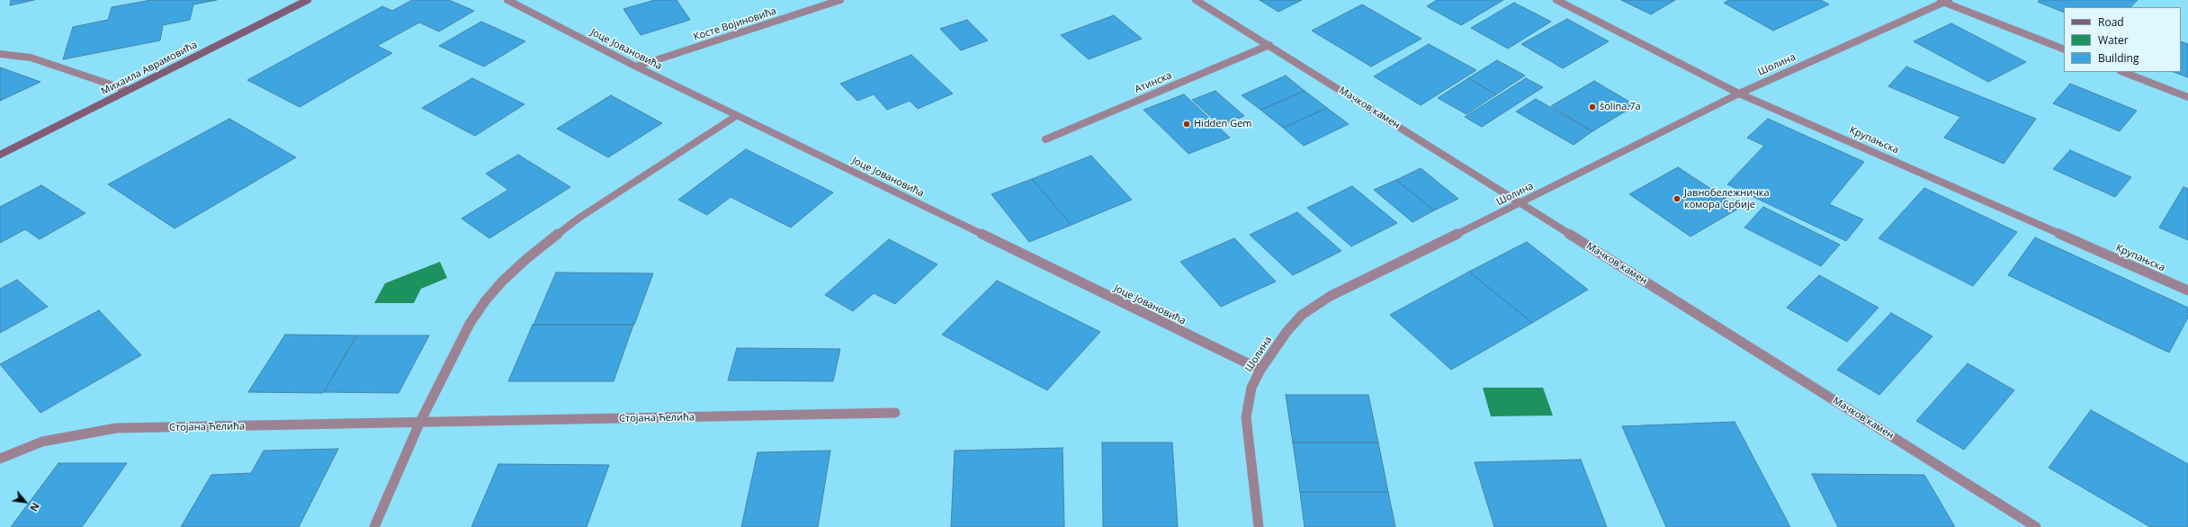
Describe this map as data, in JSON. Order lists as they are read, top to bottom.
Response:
{
  "streets": {
    "street": [
      "Косте Војиновића",
      "Јоце Јовановића",
      "Шолина",
      "Михаила Аврамовића",
      "Атинска",
      "Мачков камен",
      "Крупањска",
      "Стојана Ћелића"
    ]
  },
  "crossings": [
    ["Косте Војиновића", "Јоце Јовановића"],
    ["Јоце Јовановића", "Шолина"],
    ["Шолина", "Мачков камен"],
    ["Шолина", "Крупањска"],
    ["Атинска", "Мачков камен"]
  ],
  "places": ["šolina.7a", "Hidden Gem", "Јавнобележничка комора Србије"],
  "legend": ["Road", "Water", "Building"],
  "north": "bottom right"
}
